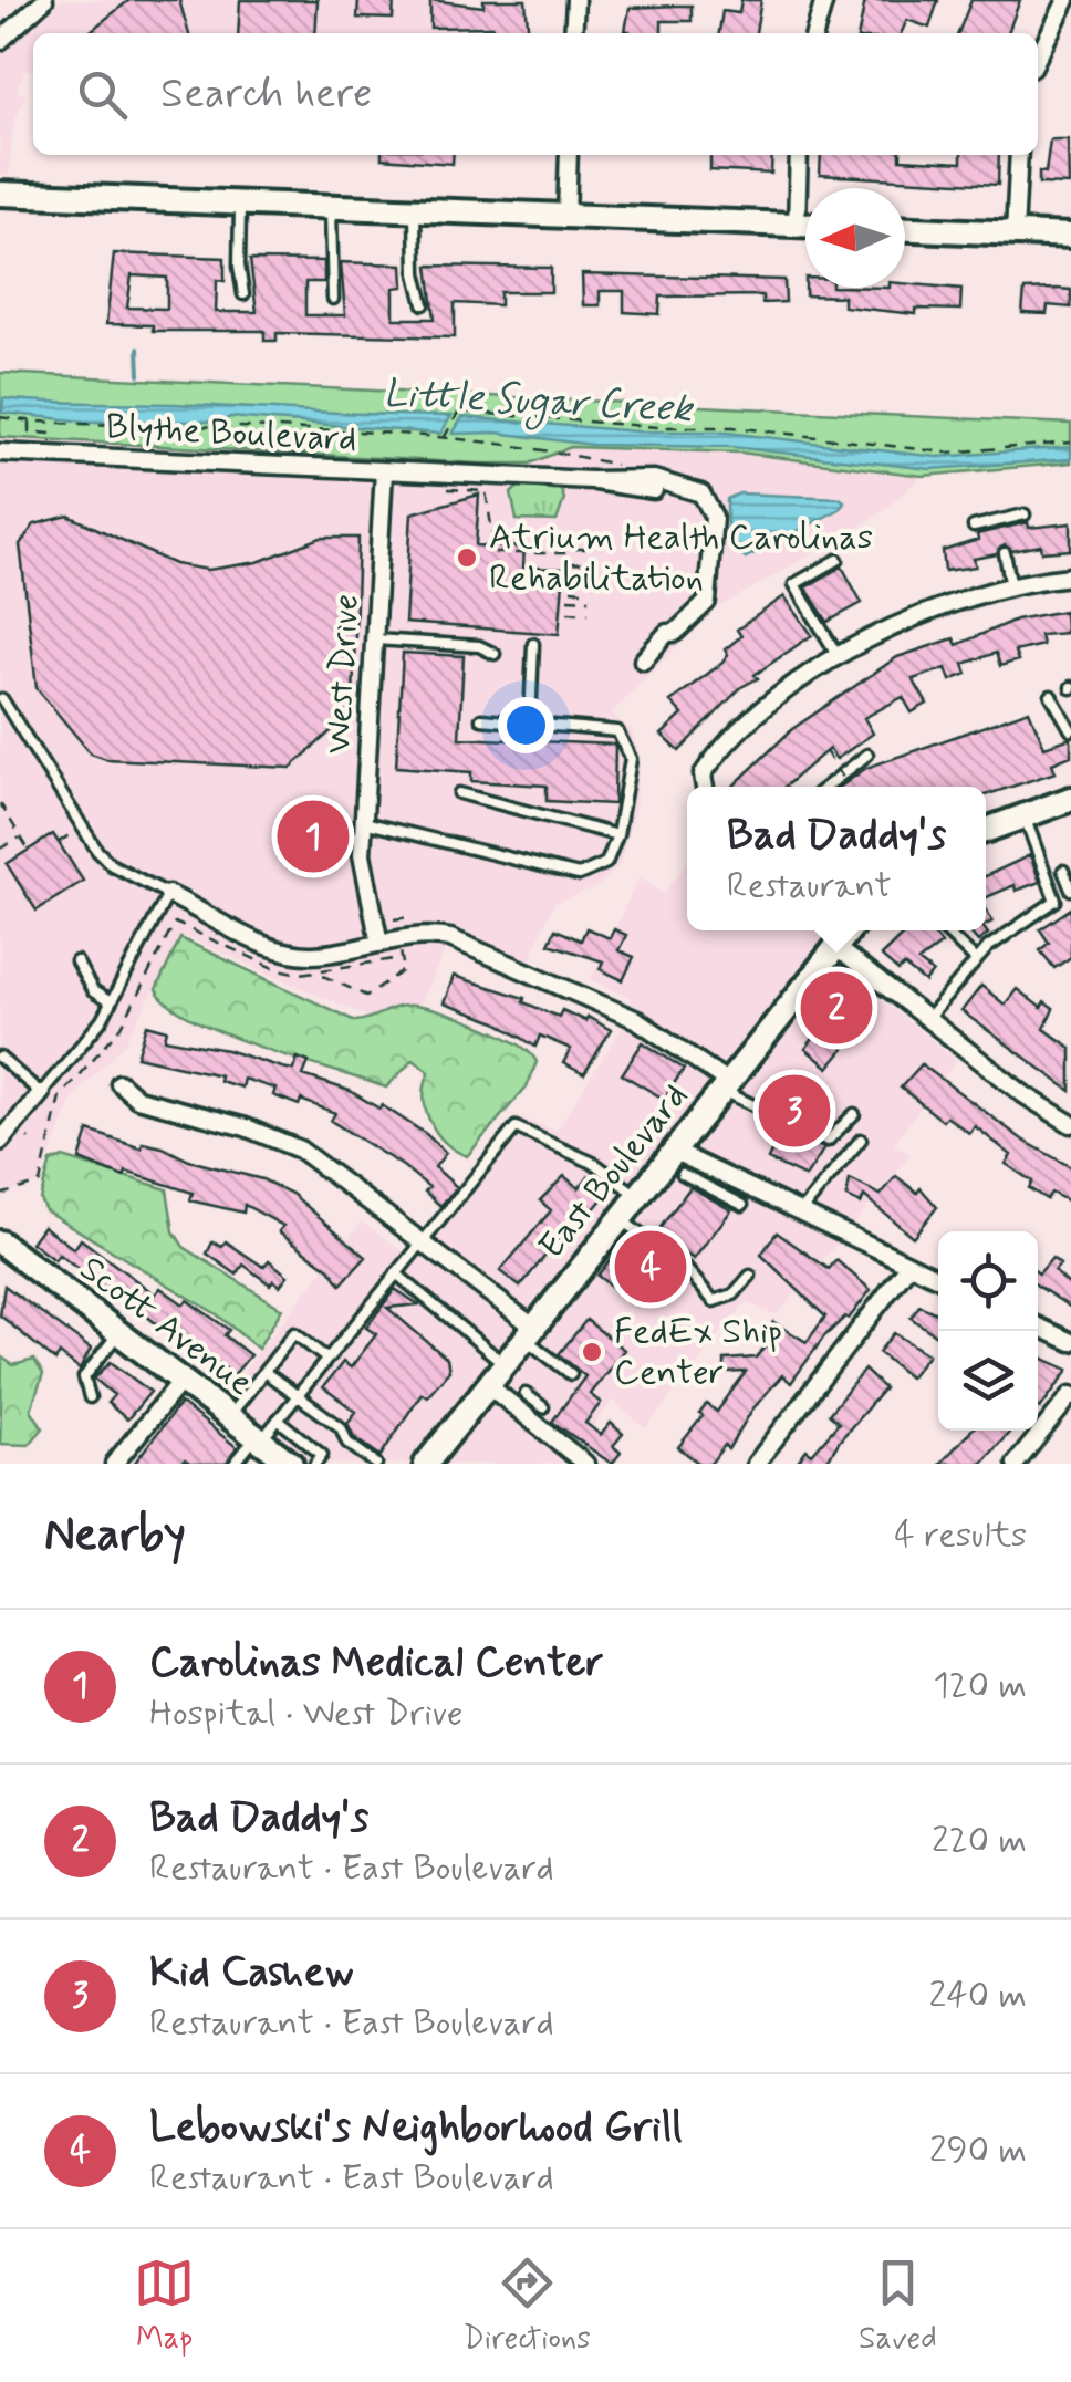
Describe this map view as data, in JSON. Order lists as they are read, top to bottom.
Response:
{
  "streets": {
    "street": [
      "Blythe Boulevard",
      "West Drive",
      "East Boulevard",
      "Scott Avenue"
    ]
  },
  "crossings": [
    ["Blythe Boulevard", "West Drive"]
  ],
  "water": ["Little Sugar Creek"],
  "places": ["Atrium Health Carolinas Rehabilitation", "FedEx Ship Center"],
  "north": "left",
  "page": {
    "search": "Search here",
    "popup": ["Bad Daddy's", "Restaurant"],
    "pins": [
      "1",
      "2",
      "3",
      "4"
    ],
    "heading": ["Nearby", "4 results"],
    "list": [
      {
        "mark": "1",
        "name": "Carolinas Medical Center",
        "note": "Hospital · West Drive",
        "value": "120 m"
      },
      {
        "mark": "2",
        "name": "Bad Daddy's",
        "note": "Restaurant · East Boulevard",
        "value": "220 m"
      },
      {
        "mark": "3",
        "name": "Kid Cashew",
        "note": "Restaurant · East Boulevard",
        "value": "240 m"
      },
      {
        "mark": "4",
        "name": "Lebowski's Neighborhood Grill",
        "note": "Restaurant · East Boulevard",
        "value": "290 m"
      }
    ],
    "nav": ["Map", "Directions", "Saved"]
  }
}
